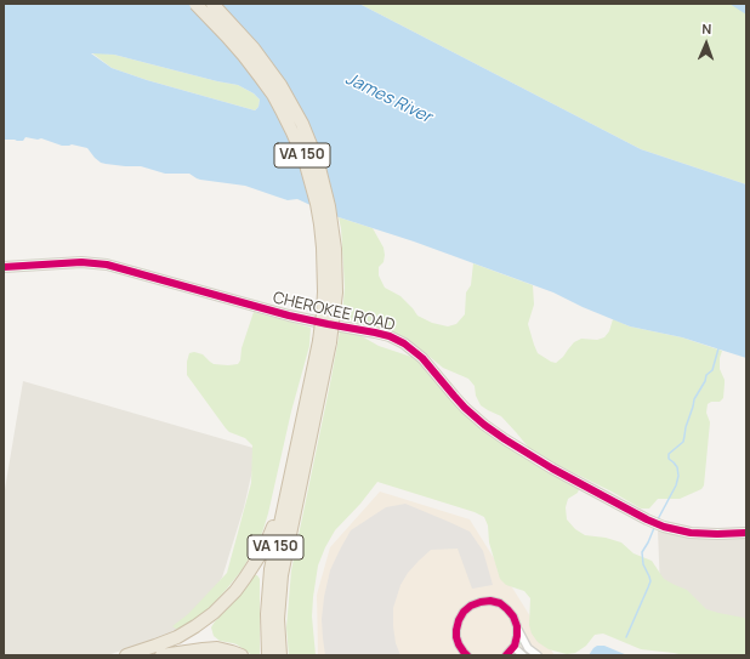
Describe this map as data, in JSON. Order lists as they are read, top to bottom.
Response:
{
  "streets": {
    "highway": ["VA 150"],
    "street": ["CHEROKEE ROAD"]
  },
  "water": ["James River"],
  "north": "top"
}
